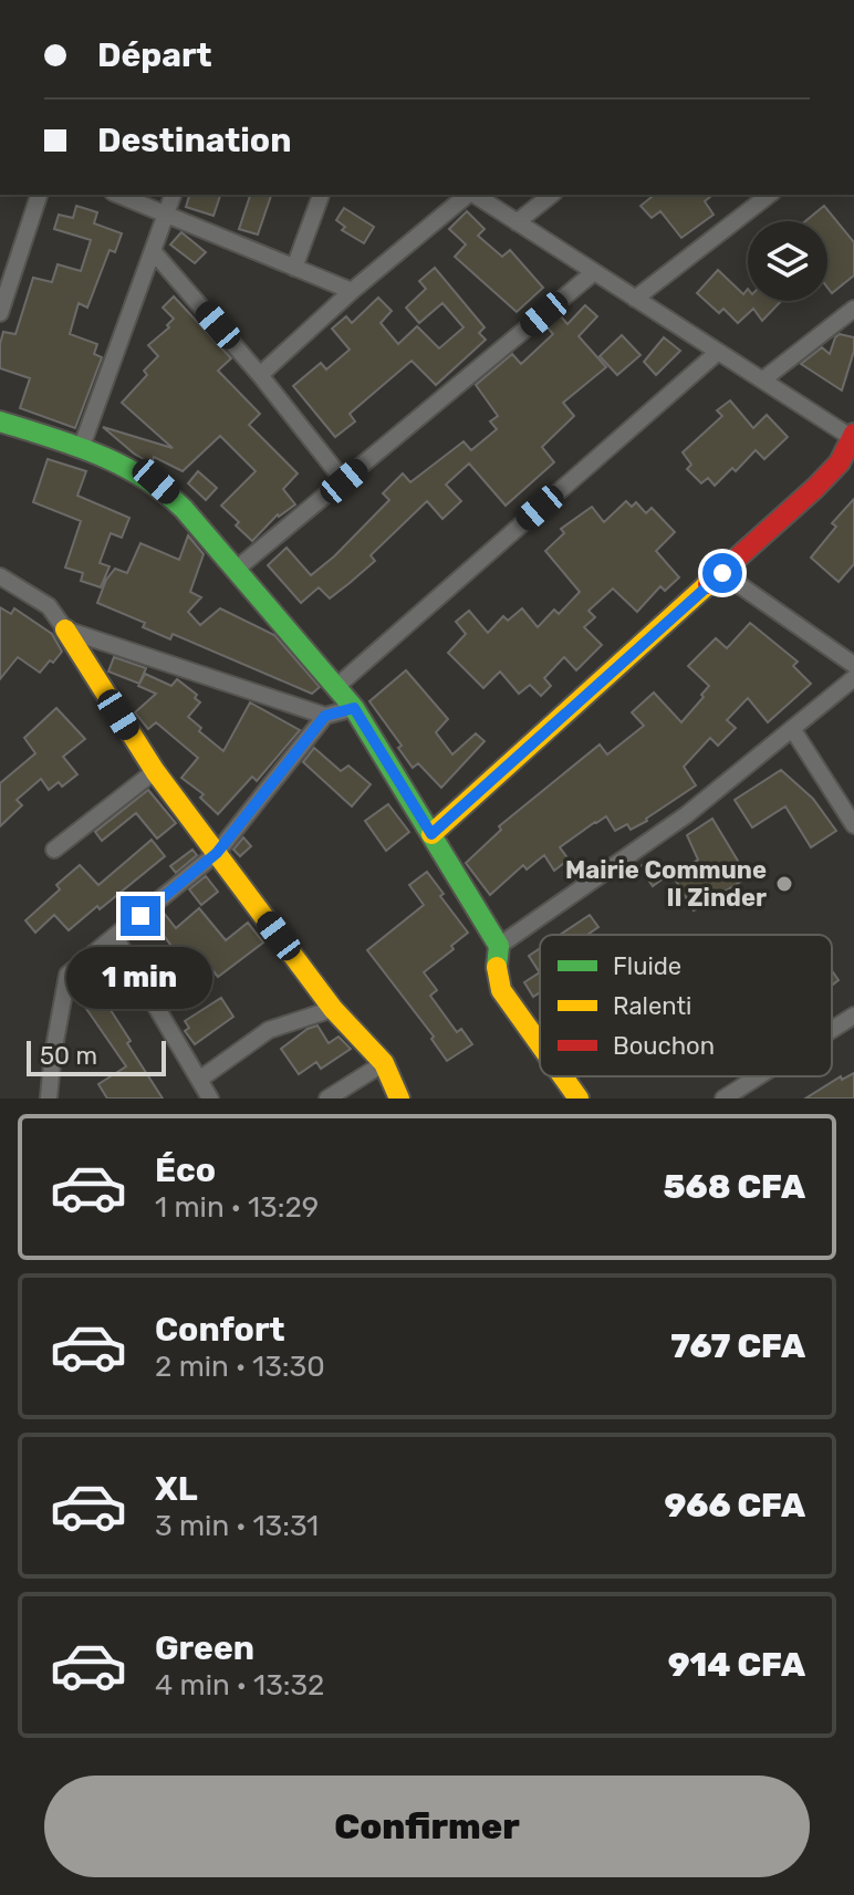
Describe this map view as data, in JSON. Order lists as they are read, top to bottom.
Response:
{
  "places": ["Mairie Commune II Zinder"],
  "legend": ["Fluide", "Ralenti", "Bouchon"],
  "scale_bar": "50 m",
  "page": {
    "banner": ["Départ", "Destination"],
    "bubble": "1 min",
    "scale": "50 m",
    "list": [
      {
        "name": "Éco",
        "note": "1 min · 13:29",
        "value": "568 CFA"
      },
      {
        "name": "Confort",
        "note": "2 min · 13:30",
        "value": "767 CFA"
      },
      {
        "name": "XL",
        "note": "3 min · 13:31",
        "value": "966 CFA"
      },
      {
        "name": "Green",
        "note": "4 min · 13:32",
        "value": "914 CFA"
      }
    ],
    "buttons": "Confirmer"
  }
}
